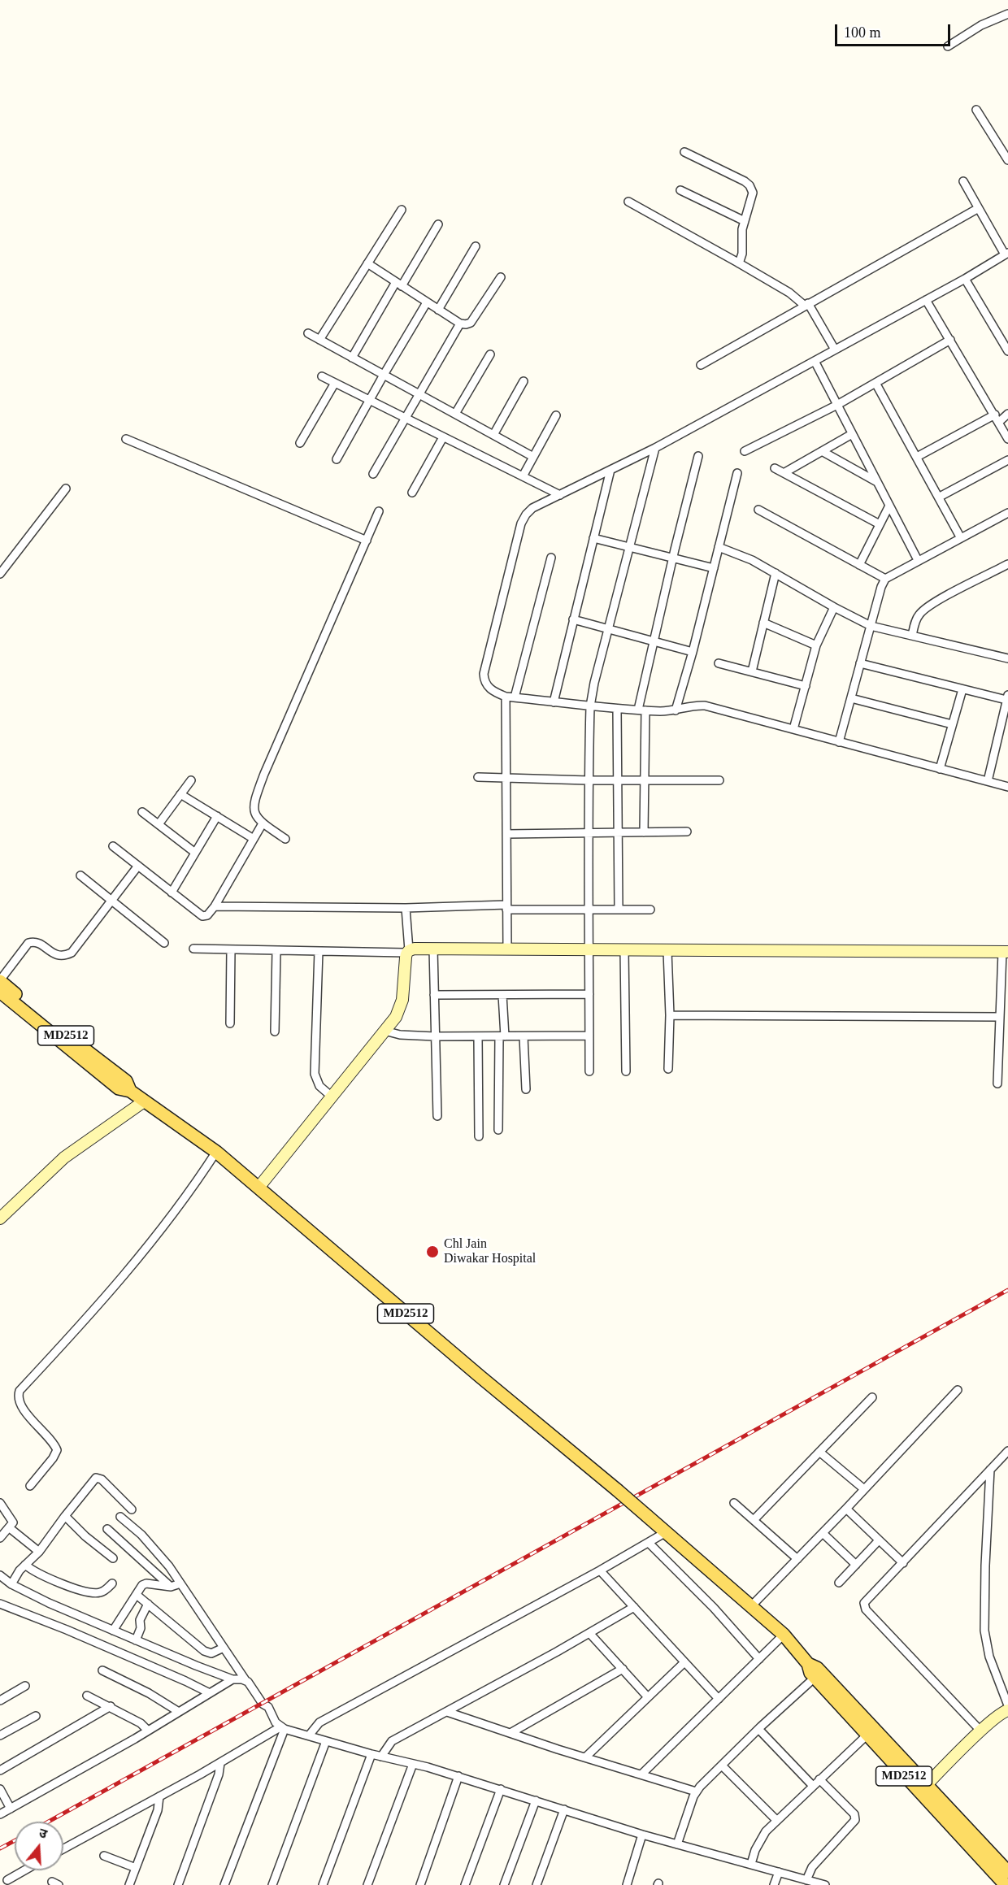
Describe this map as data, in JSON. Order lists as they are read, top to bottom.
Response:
{
  "streets": {
    "main road": ["MD2512"]
  },
  "places": ["Chl Jain Diwakar Hospital"],
  "scale_bar": "100 m",
  "north": "top"
}
